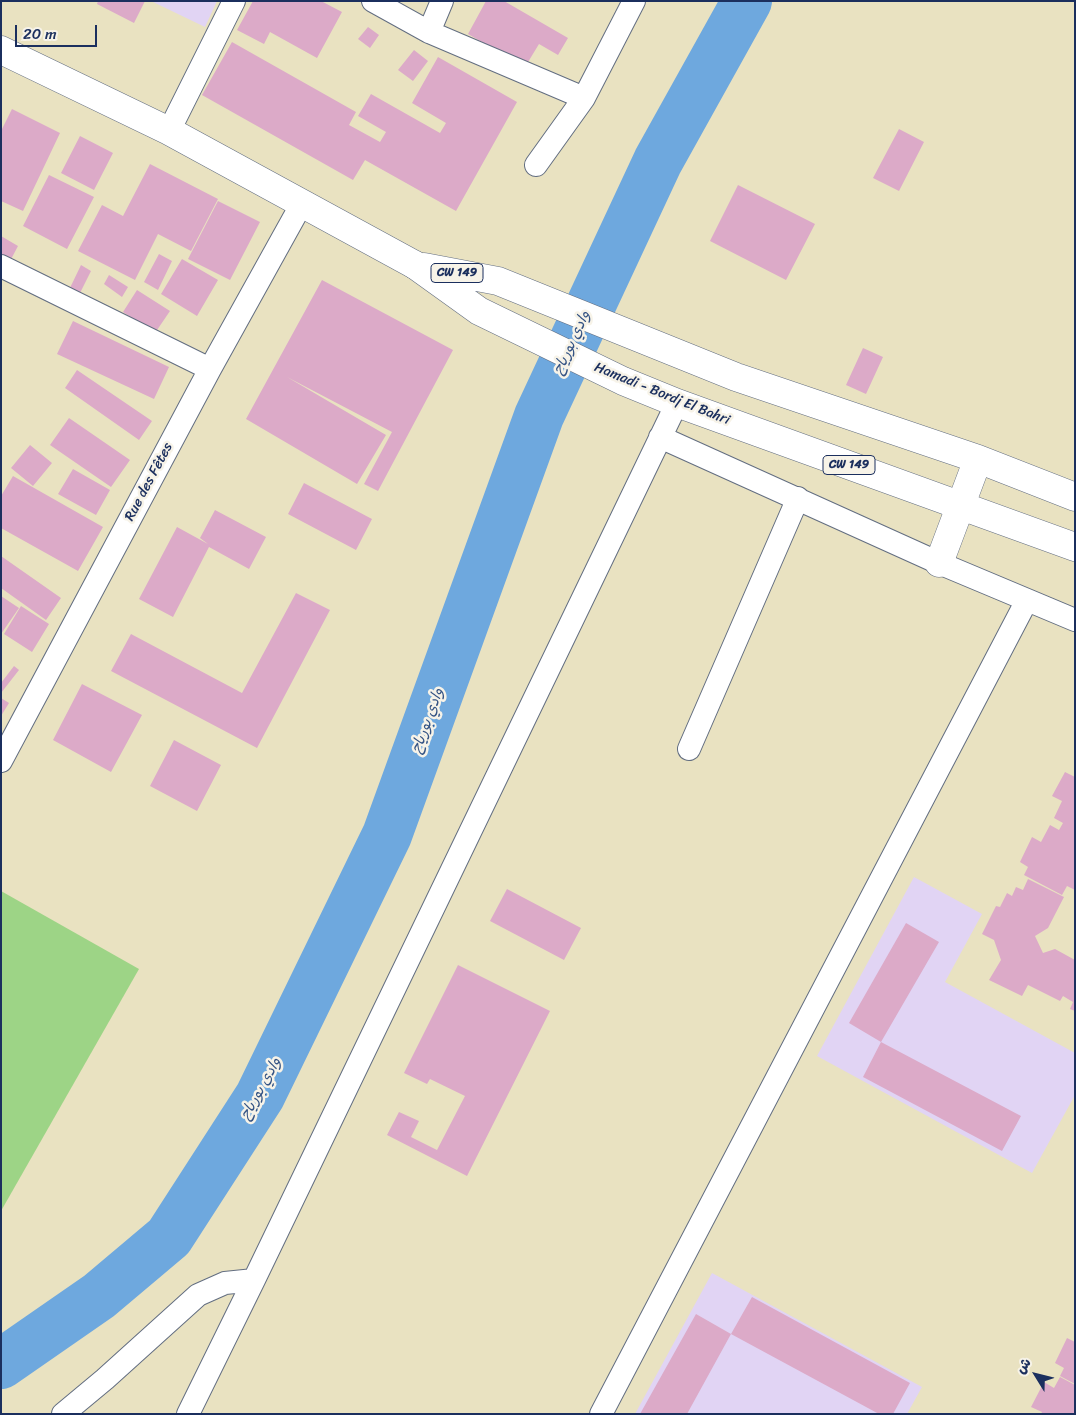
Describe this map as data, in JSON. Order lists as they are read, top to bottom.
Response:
{
  "streets": {
    "main road": ["CW 149", "Hamadi - Bordj El Bahri"],
    "street": ["Rue des Fêtes"]
  },
  "crossings": [
    ["CW 149", "Hamadi - Bordj El Bahri"],
    ["CW 149", "Rue des Fêtes"]
  ],
  "water": ["وادي بورياح"],
  "scale_bar": "20 m",
  "north": "top left"
}
